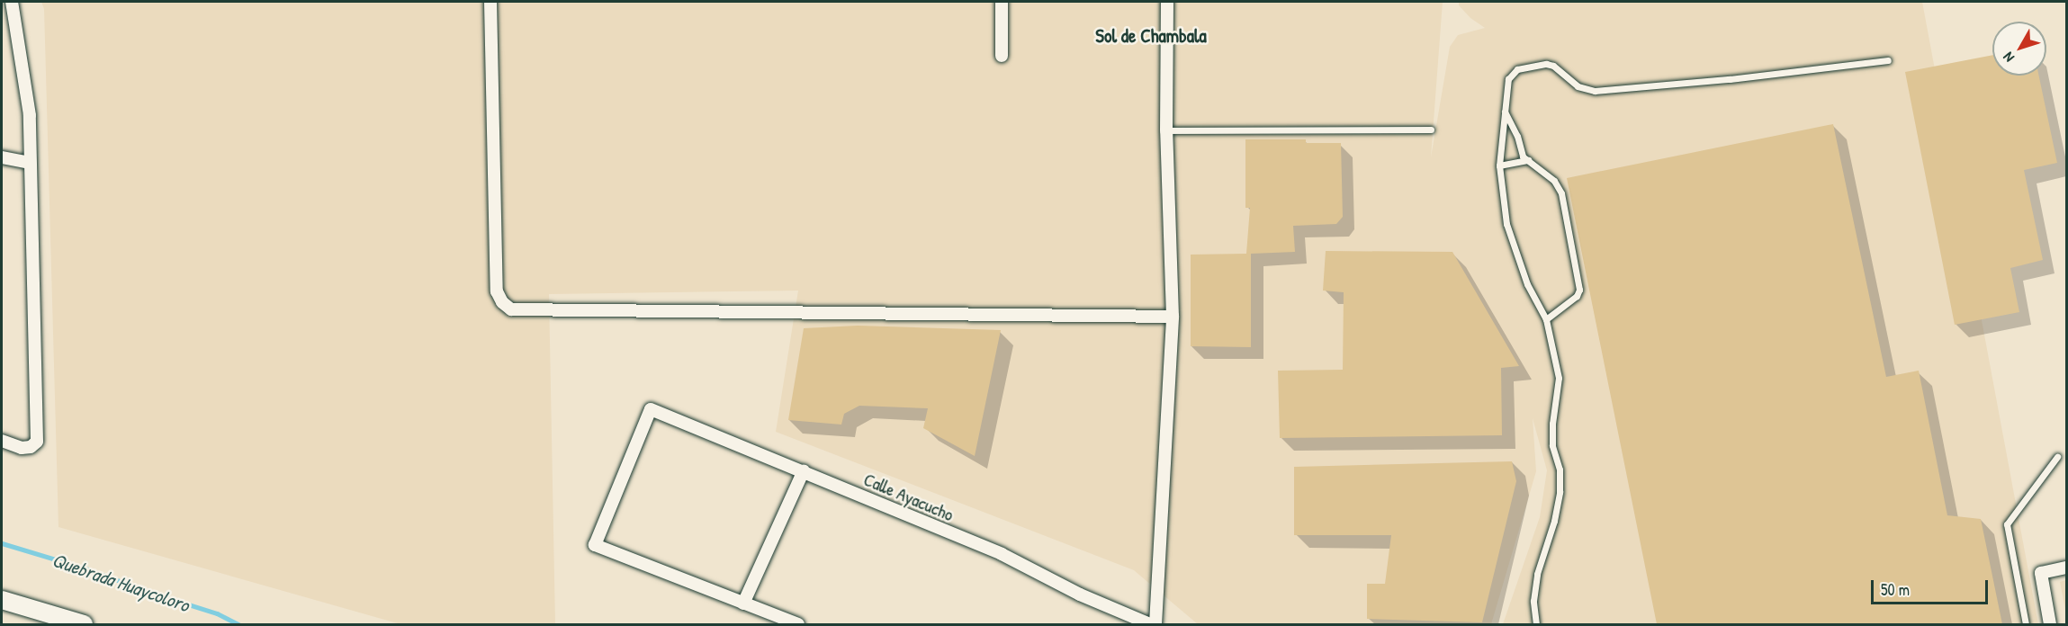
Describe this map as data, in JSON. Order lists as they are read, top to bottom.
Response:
{
  "streets": {
    "street": ["Calle Ayacucho"]
  },
  "districts": ["Sol de Chambala"],
  "water": ["Quebrada Huaycoloro"],
  "scale_bar": "50 m",
  "north": "bottom left"
}
